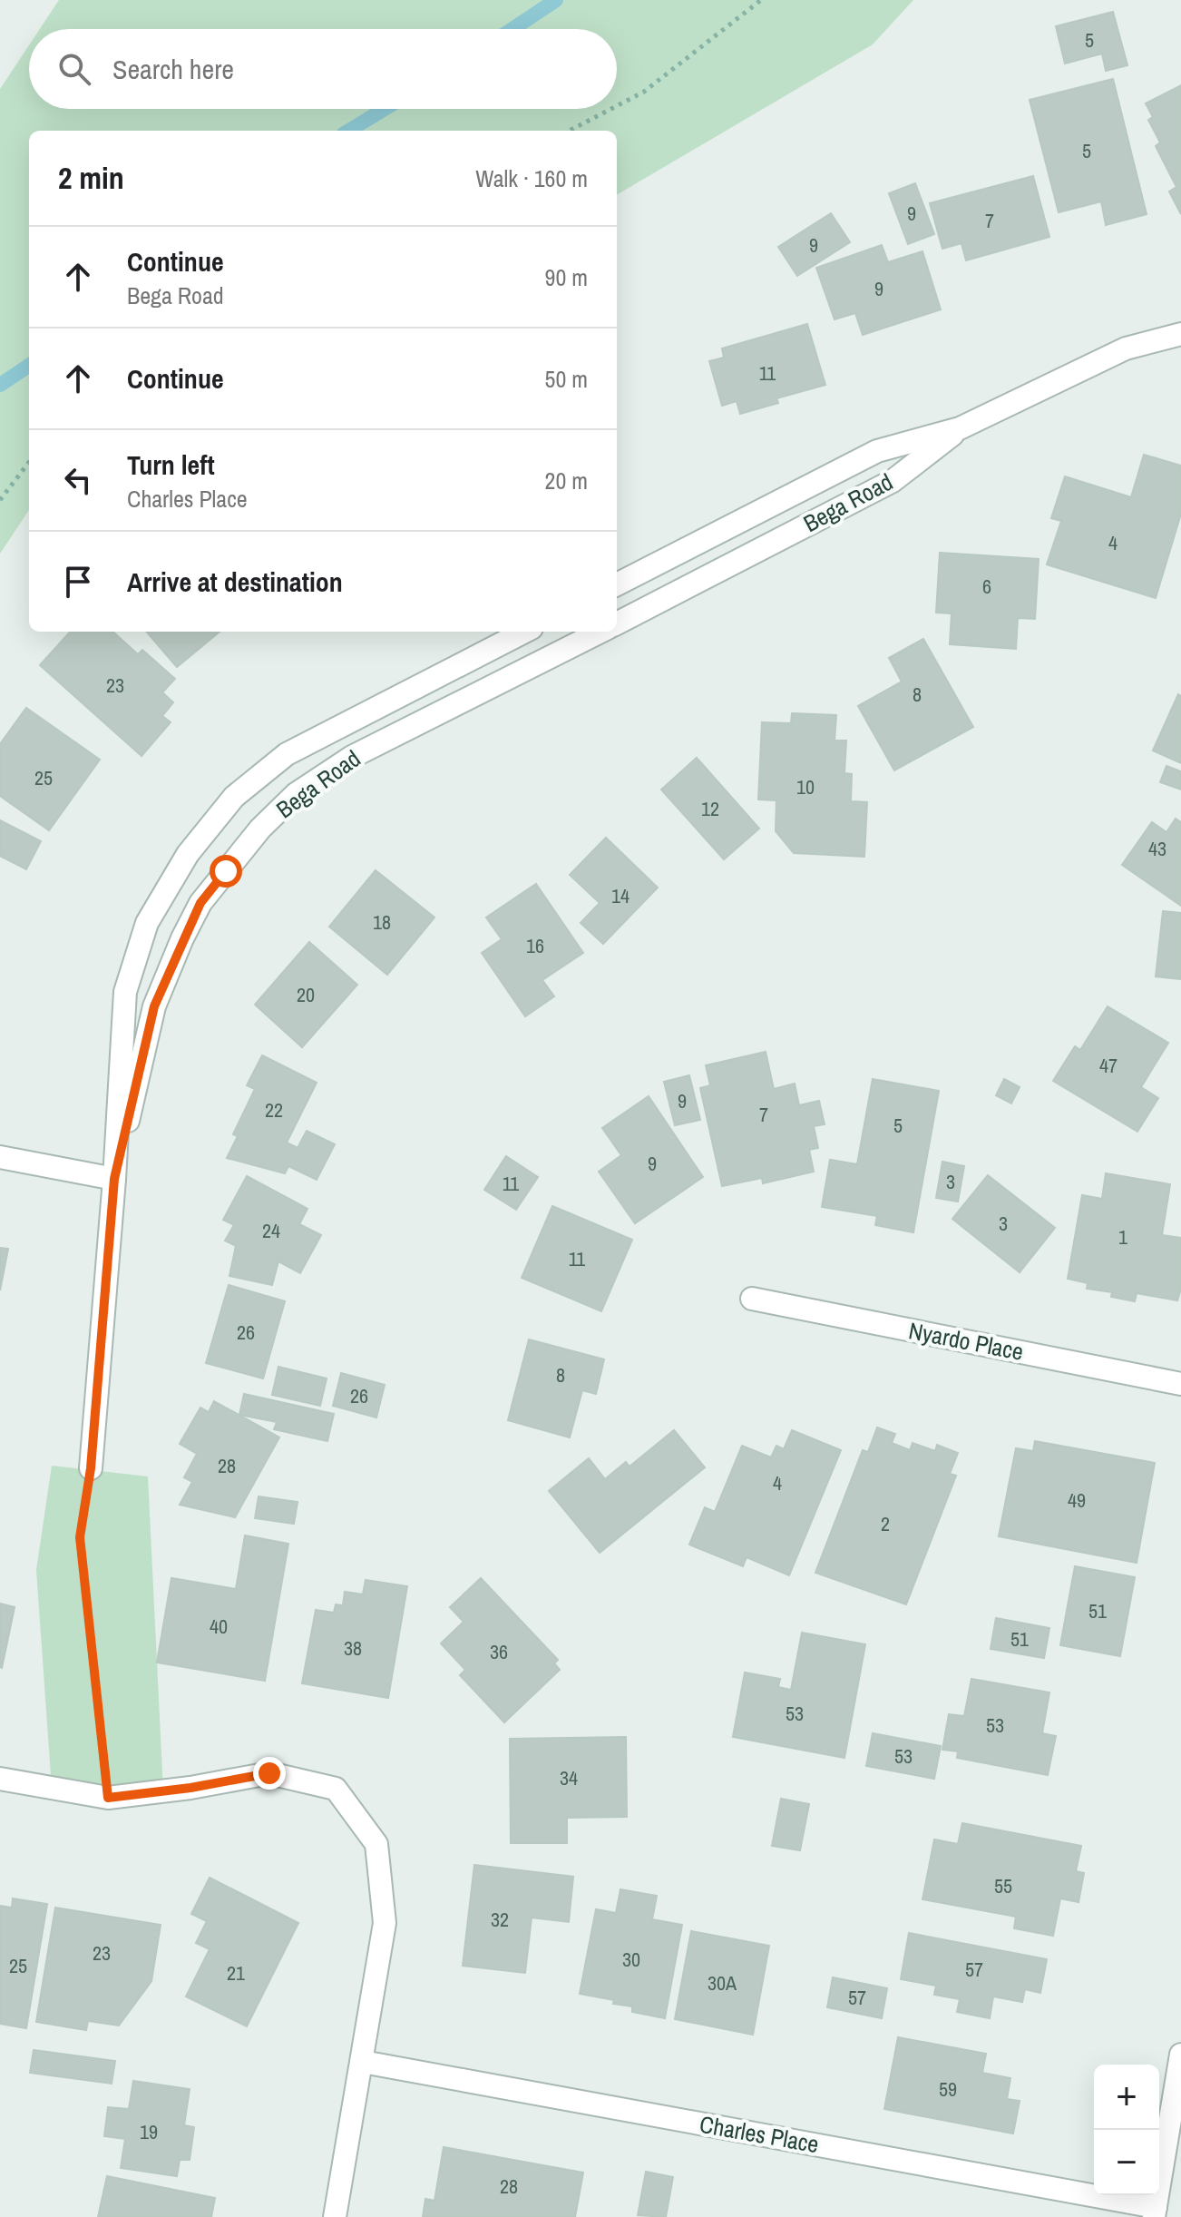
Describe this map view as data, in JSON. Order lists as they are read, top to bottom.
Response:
{
  "streets": {
    "street": ["Bega Road", "Nyardo Place", "Charles Place"]
  },
  "house_numbers": [
    "5",
    "5",
    "9",
    "7",
    "9",
    "9",
    "11",
    "4",
    "6",
    "23",
    "8",
    "25",
    "10",
    "12",
    "43",
    "14",
    "18",
    "16",
    "20",
    "47",
    "9",
    "22",
    "7",
    "5",
    "9",
    "3",
    "11",
    "3",
    "24",
    "1",
    "11",
    "26",
    "8",
    "26",
    "28",
    "4",
    "49",
    "2",
    "51",
    "40",
    "51",
    "38",
    "36",
    "53",
    "53",
    "53",
    "34",
    "55",
    "32",
    "23",
    "30",
    "25",
    "57",
    "21",
    "30A",
    "57",
    "59",
    "19",
    "28"
  ],
  "page": {
    "search": "Search here",
    "heading": ["2 min", "Walk · 160 m"],
    "list": [
      ["Continue", "Bega Road", "90 m"],
      ["Continue", "50 m"],
      ["Turn left", "Charles Place", "20 m"],
      "Arrive at destination"
    ],
    "map_buttons": ["+", "−"]
  }
}
